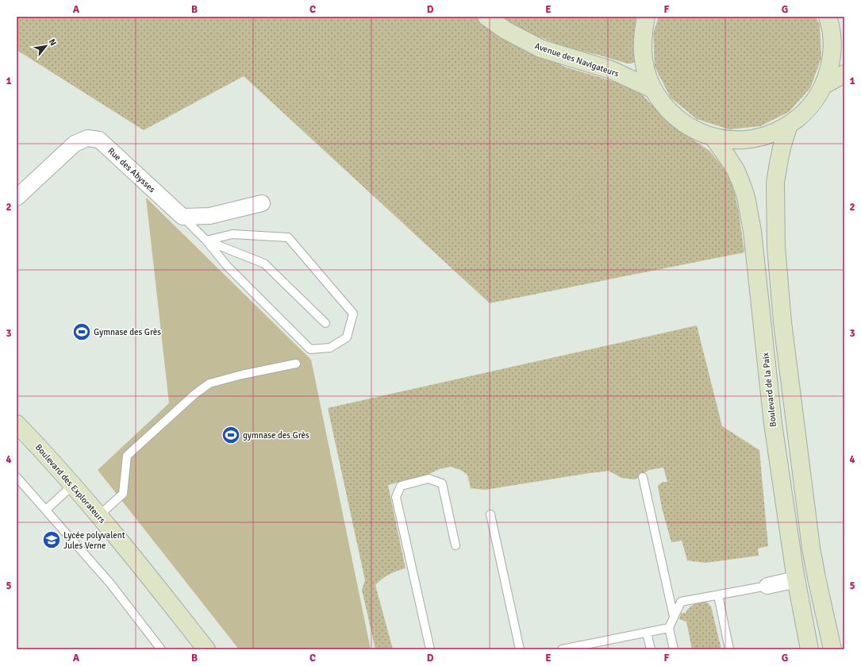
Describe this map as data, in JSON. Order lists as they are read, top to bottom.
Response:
{
  "streets": {
    "main road": ["Avenue des Navigateurs", "Boulevard de la Paix", "Boulevard des Explorateurs"],
    "street": ["Rue des Abysses"]
  },
  "places": {
    "sports": ["Gymnase des Grès", "gymnase des Grès"],
    "school or university": ["Lycée polyvalent Jules Verne"]
  },
  "north": "top right",
  "grid": {
    "columns": [
      "A",
      "B",
      "C",
      "D",
      "E",
      "F",
      "G"
    ],
    "rows": [
      "1",
      "2",
      "3",
      "4",
      "5"
    ]
  }
}
